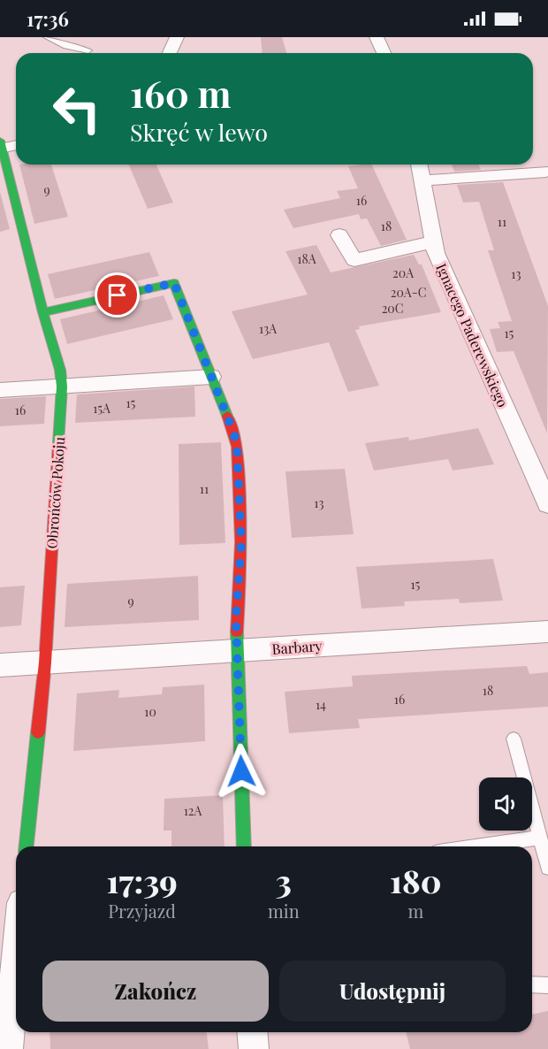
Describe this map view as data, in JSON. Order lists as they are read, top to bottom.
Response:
{
  "streets": {
    "street": ["Ignacego Paderewskiego", "Obrońców Pokoju", "Barbary"]
  },
  "crossings": [
    ["Obrońców Pokoju", "Barbary"]
  ],
  "house_numbers": [
    "9",
    "16",
    "11",
    "18",
    "18A",
    "20A",
    "13",
    "20A-C",
    "20C",
    "13A",
    "15",
    "15",
    "15A",
    "16",
    "11",
    "13",
    "15",
    "9",
    "18",
    "16",
    "14",
    "10",
    "12A"
  ],
  "page": {
    "status": "17:36",
    "turn": ["160 m", "Skręć w lewo"],
    "eta": [
      "17:39",
      "Przyjazd",
      "3",
      "min",
      "180",
      "m"
    ],
    "buttons": ["Zakończ", "Udostępnij"]
  }
}
